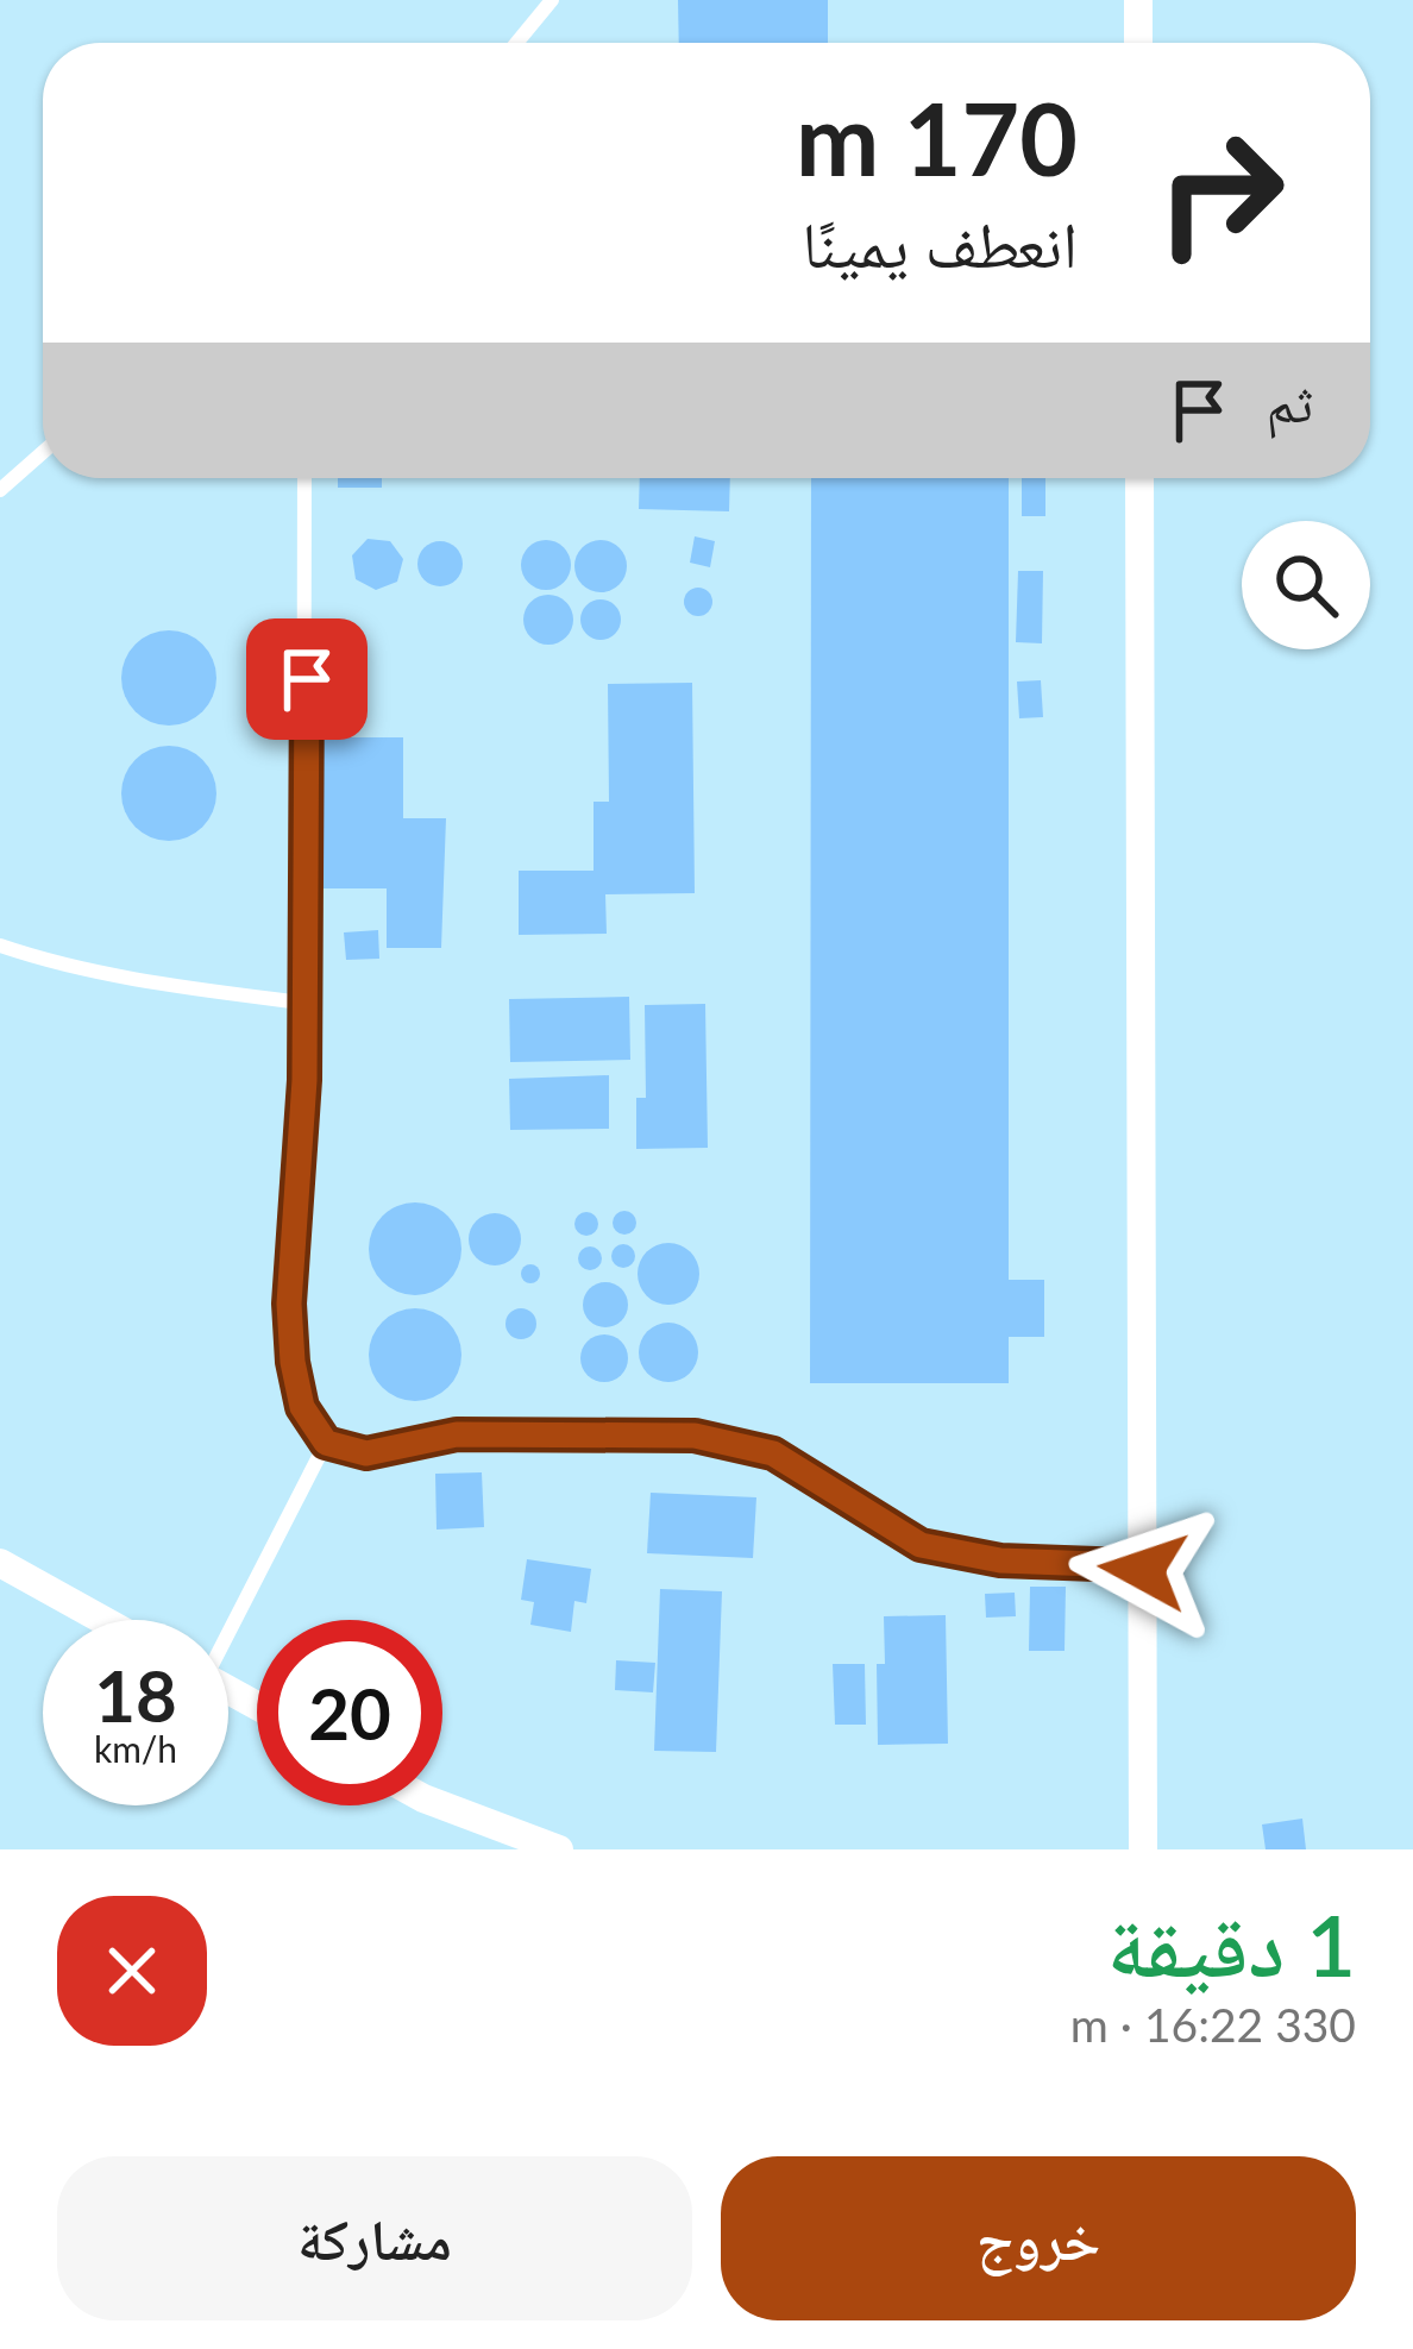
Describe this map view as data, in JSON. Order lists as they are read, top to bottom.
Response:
{
  "page": {
    "turn": ["170 m", "انعطف يمينًا"],
    "then": "ثم",
    "speed": "18 km/h",
    "limit": "20",
    "heading": ["1 دقيقة", "330 m · 16:22"],
    "buttons": ["خروج", "مشاركة"]
  }
}
